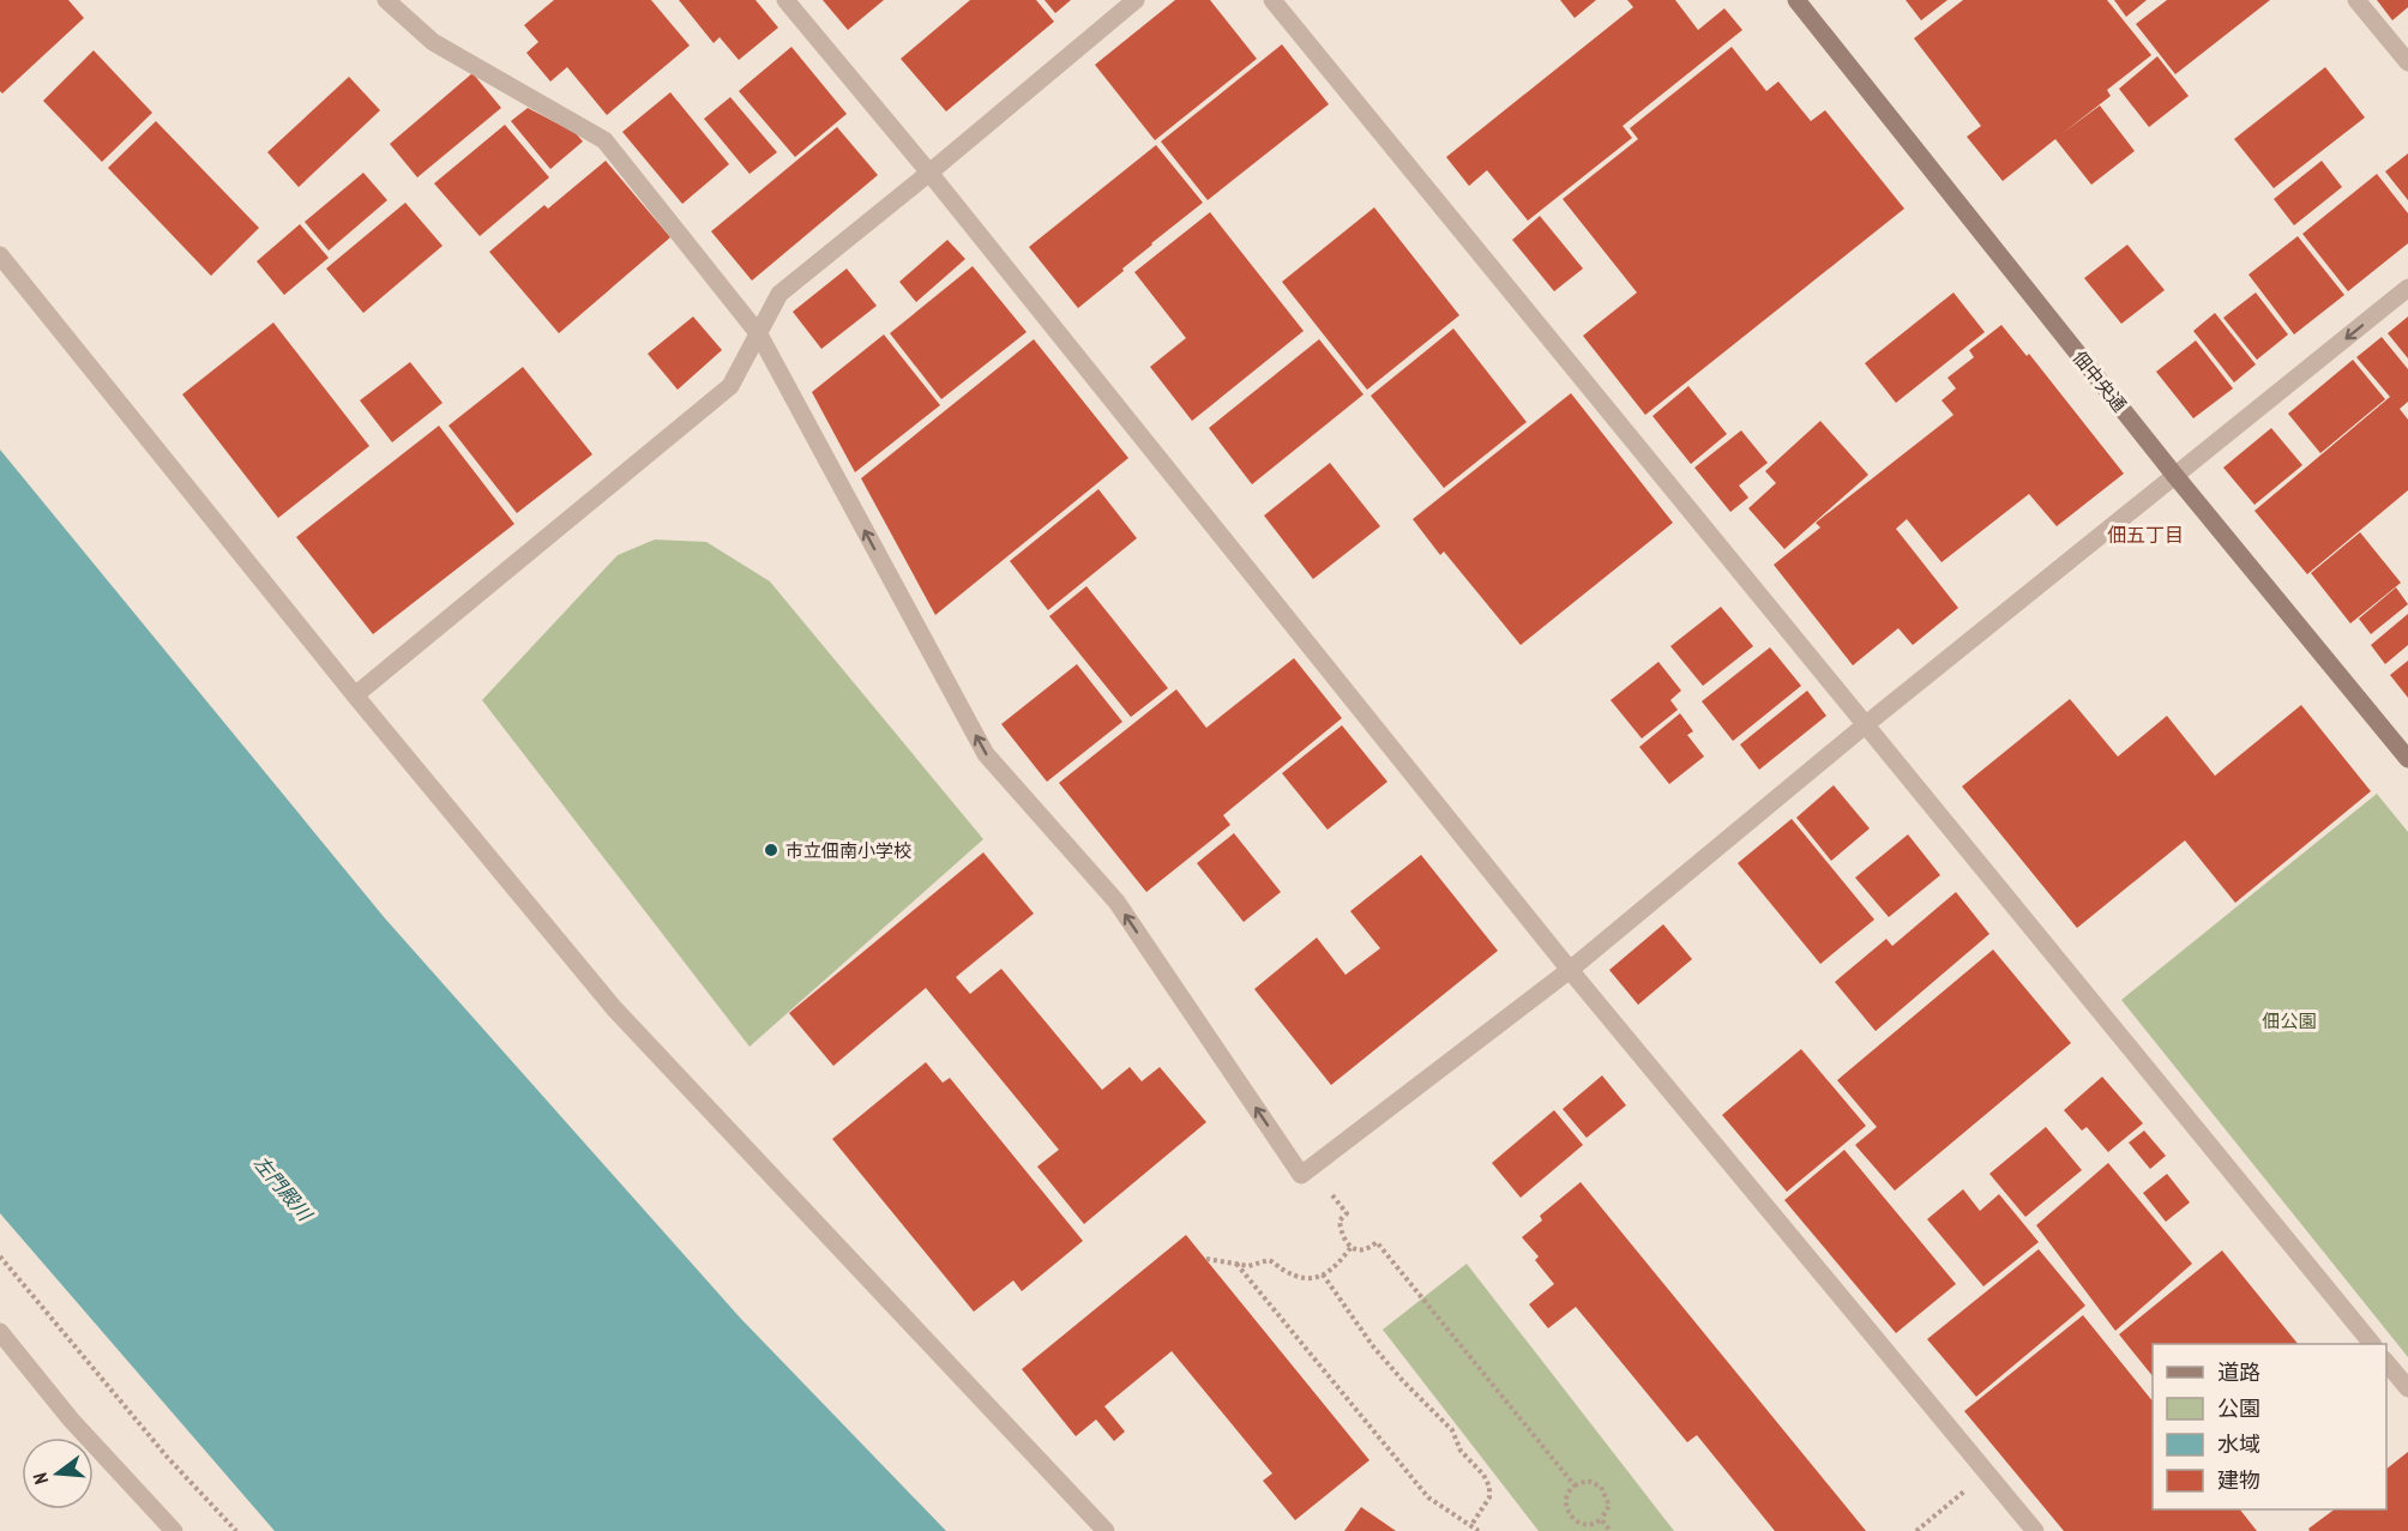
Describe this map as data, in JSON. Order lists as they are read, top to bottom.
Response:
{
  "streets": {
    "street": ["佃中央通"]
  },
  "districts": ["佃五丁目"],
  "water": ["左門殿川"],
  "parks": ["佃公園"],
  "places": ["市立佃南小学校"],
  "legend": [
    "道路",
    "公園",
    "水域",
    "建物"
  ],
  "north": "left"
}
